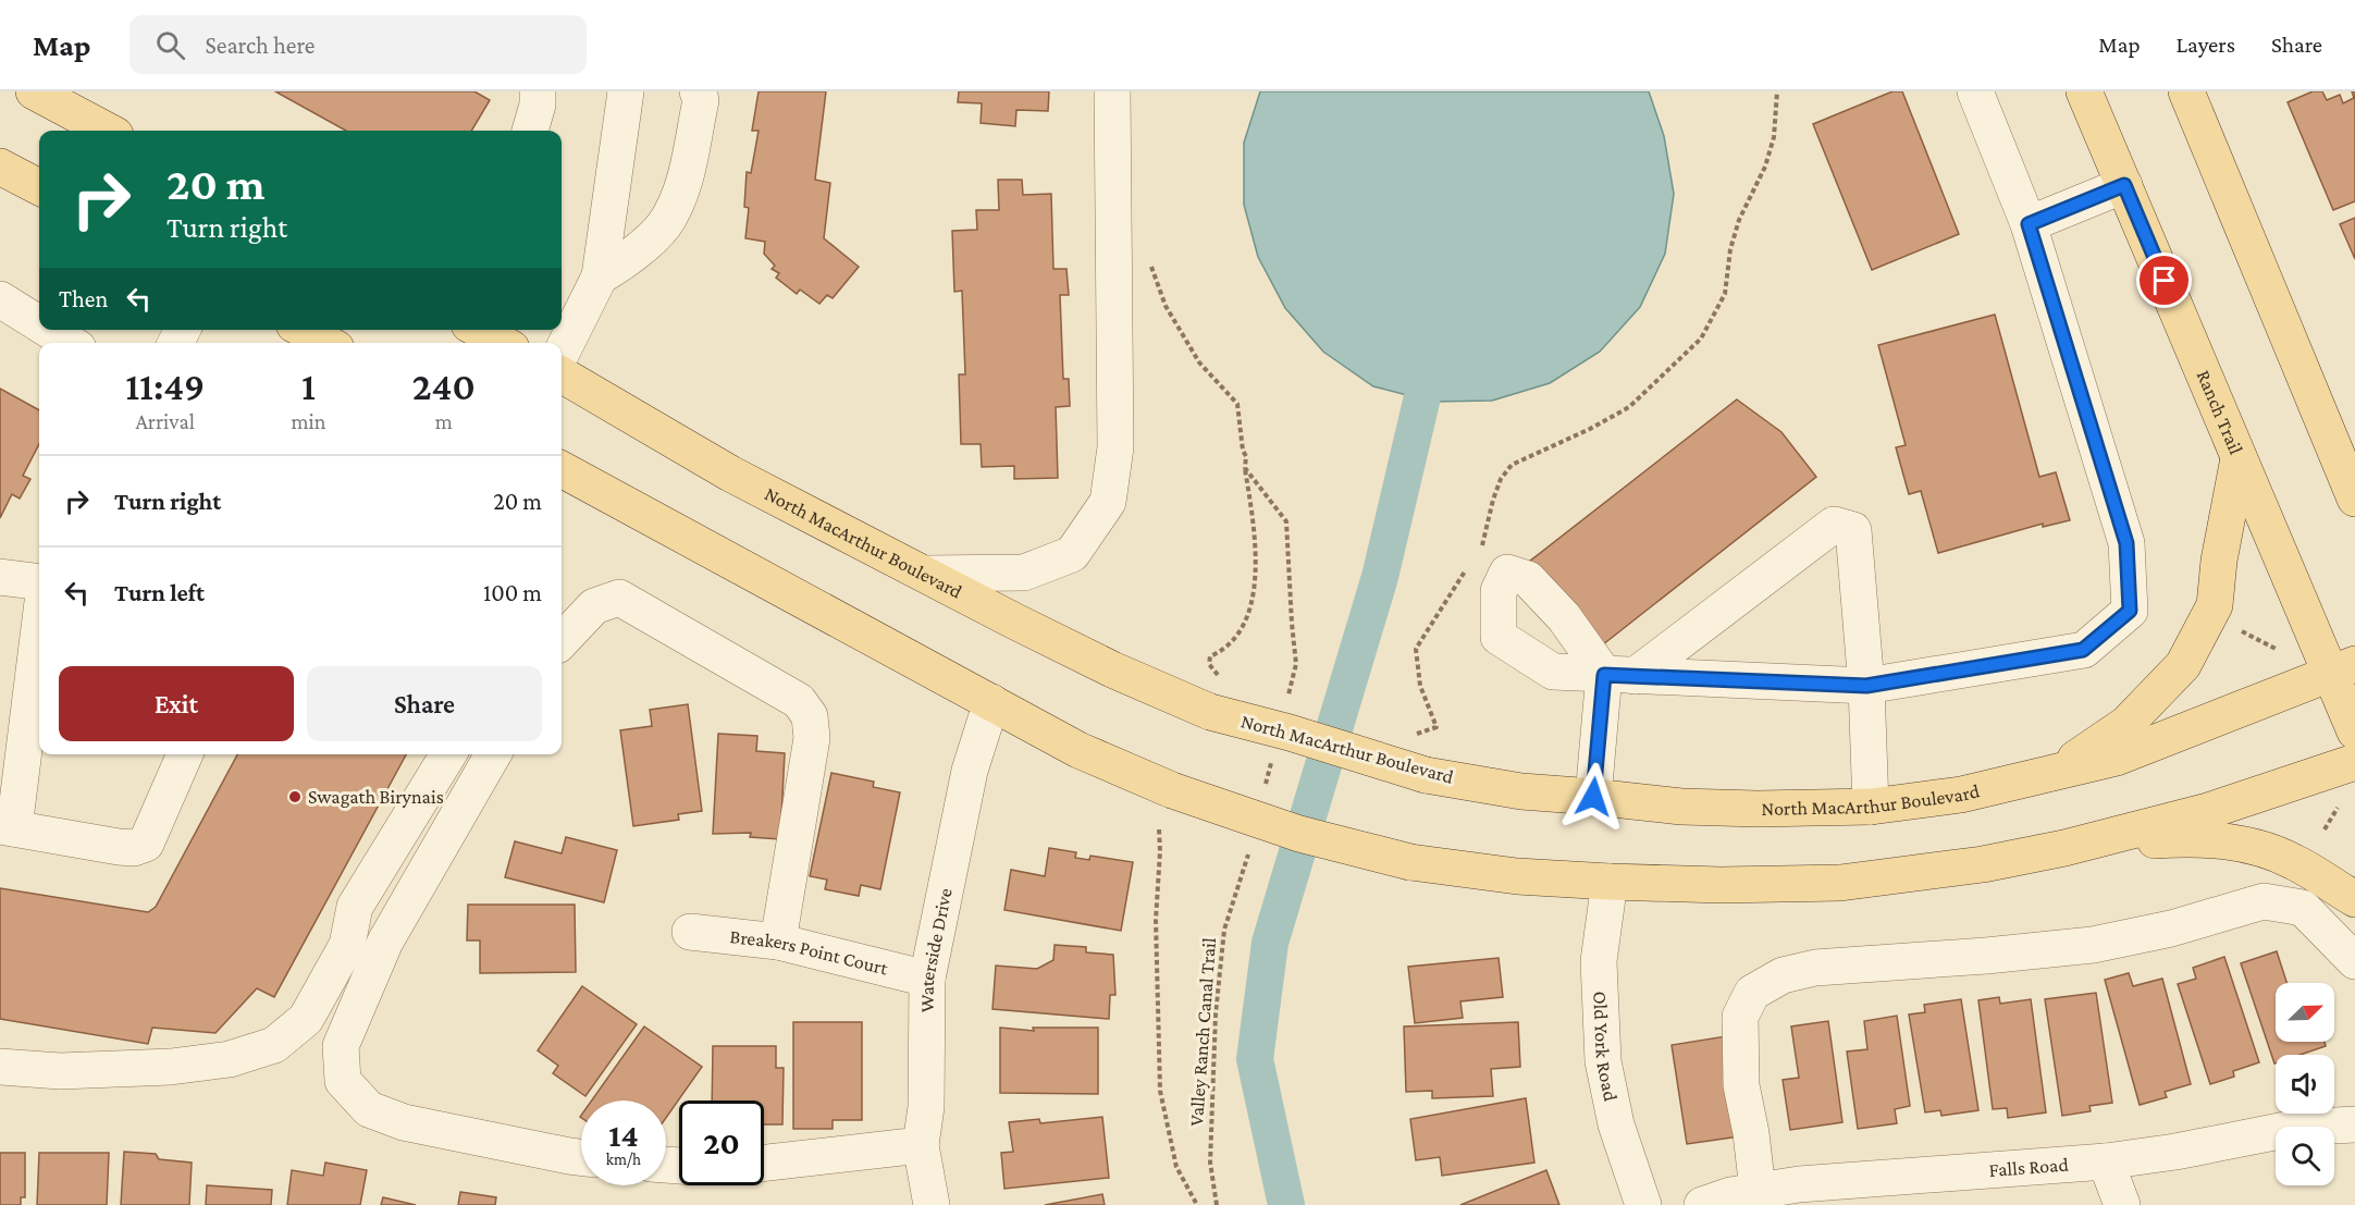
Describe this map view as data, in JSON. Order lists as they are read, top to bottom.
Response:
{
  "streets": {
    "main road": ["Ranch Trail", "North MacArthur Boulevard"],
    "street": [
      "Waterside Drive",
      "Breakers Point Court",
      "Old York Road",
      "Falls Road"
    ],
    "path": ["Valley Ranch Canal Trail"]
  },
  "crossings": [
    ["Ranch Trail", "North MacArthur Boulevard"],
    ["Waterside Drive", "Breakers Point Court"]
  ],
  "places": ["Swagath Birynais"],
  "north": "top right",
  "page": {
    "header": "Map",
    "search": "Search here",
    "nav": ["Map", "Layers", "Share"],
    "turn": ["20 m", "Turn right"],
    "then": "Then",
    "eta": [
      "11:49",
      "Arrival",
      "1",
      "min",
      "240",
      "m"
    ],
    "list": [
      {
        "name": "Turn right",
        "value": "20 m"
      },
      {
        "name": "Turn left",
        "value": "100 m"
      }
    ],
    "buttons": ["Exit", "Share"],
    "speed": "14 km/h",
    "limit": "20"
  }
}
